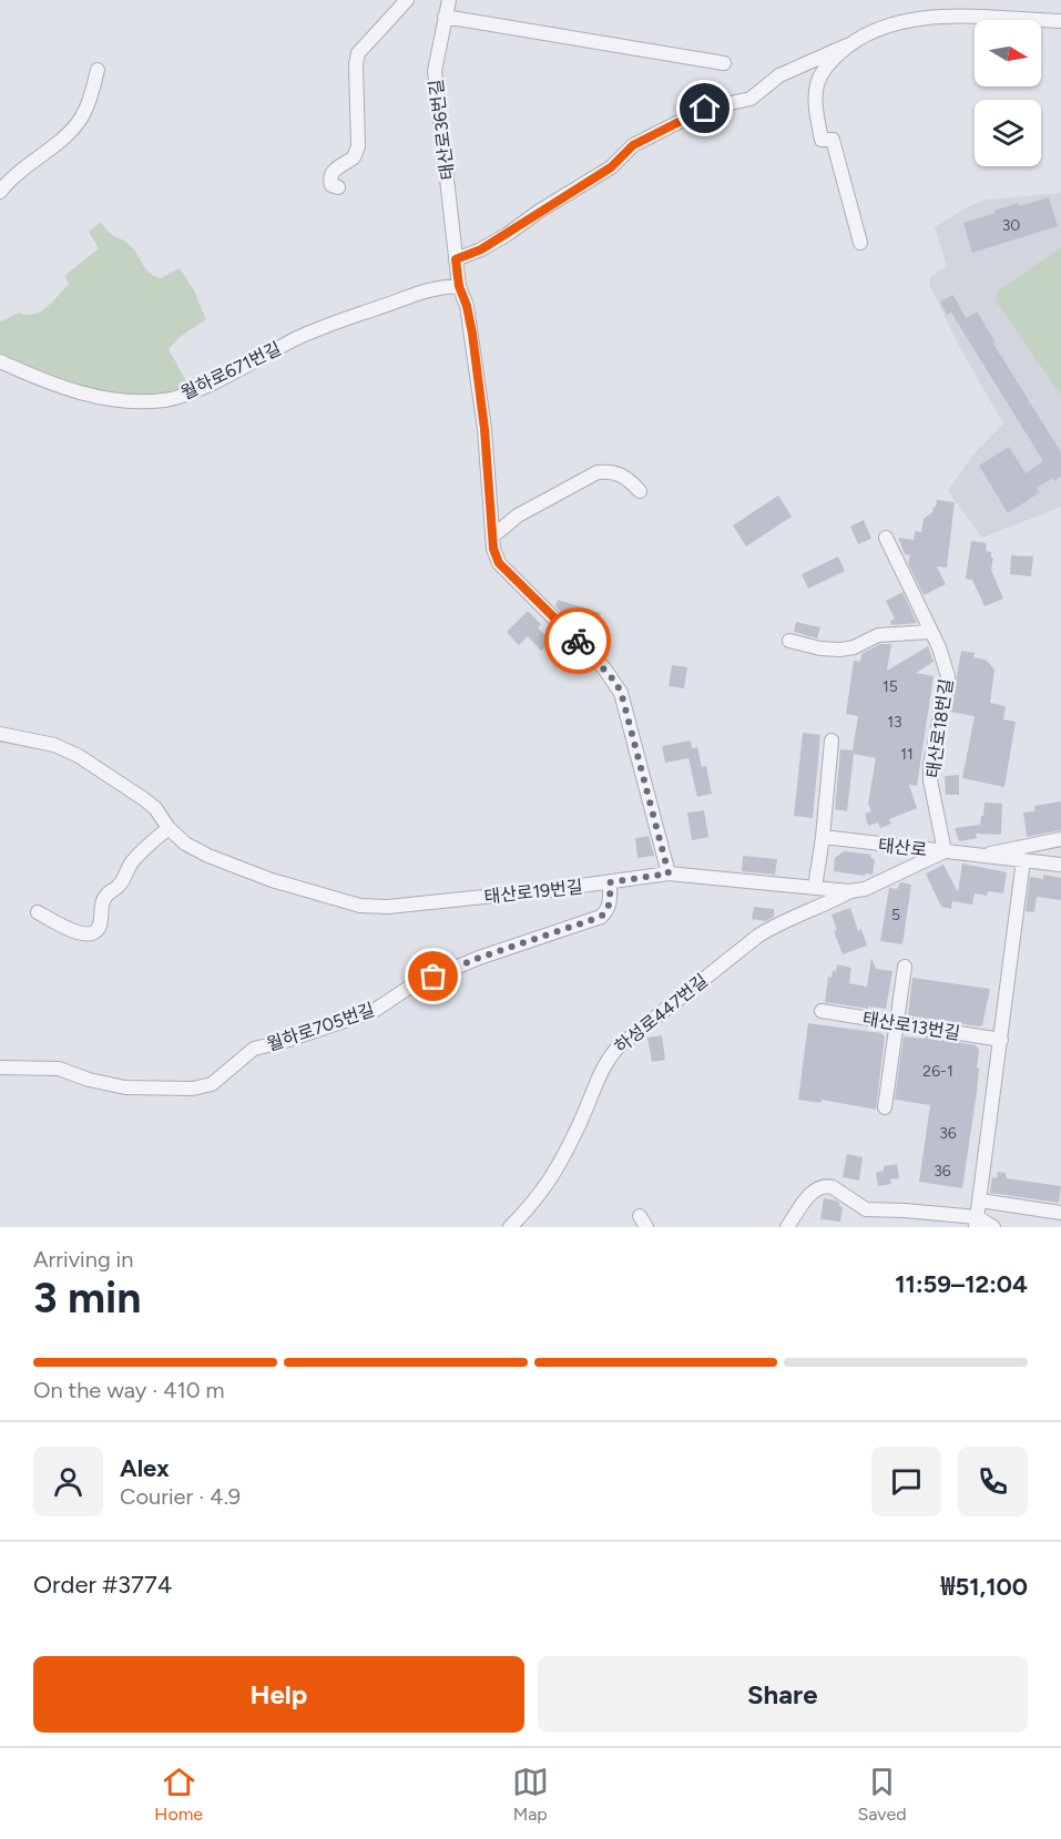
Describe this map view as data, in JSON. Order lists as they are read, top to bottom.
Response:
{
  "streets": {
    "street": [
      "태산로36번길",
      "월하로671번길",
      "태산로18번길",
      "태산로",
      "태산로19번길",
      "하성로447번길",
      "태산로13번길",
      "월하로705번길"
    ]
  },
  "crossings": [
    ["태산로36번길", "월하로671번길"],
    ["태산로36번길", "태산로19번길"],
    ["태산로18번길", "태산로"],
    ["태산로18번길", "태산로19번길"],
    ["태산로", "태산로19번길"],
    ["태산로19번길", "하성로447번길"],
    ["태산로19번길", "월하로705번길"]
  ],
  "house_numbers": [
    "30",
    "15",
    "13",
    "11",
    "5",
    "26-1",
    "36",
    "36"
  ],
  "north": "right",
  "page": {
    "heading": ["3 min", "Arriving in", "11:59–12:04"],
    "panel": [
      "Alex",
      "Courier · 4.9",
      "Order #3774",
      "₩51,100"
    ],
    "bar": "On the way · 410 m",
    "buttons": ["Help", "Share"],
    "tabs": ["Home", "Map", "Saved"]
  }
}
